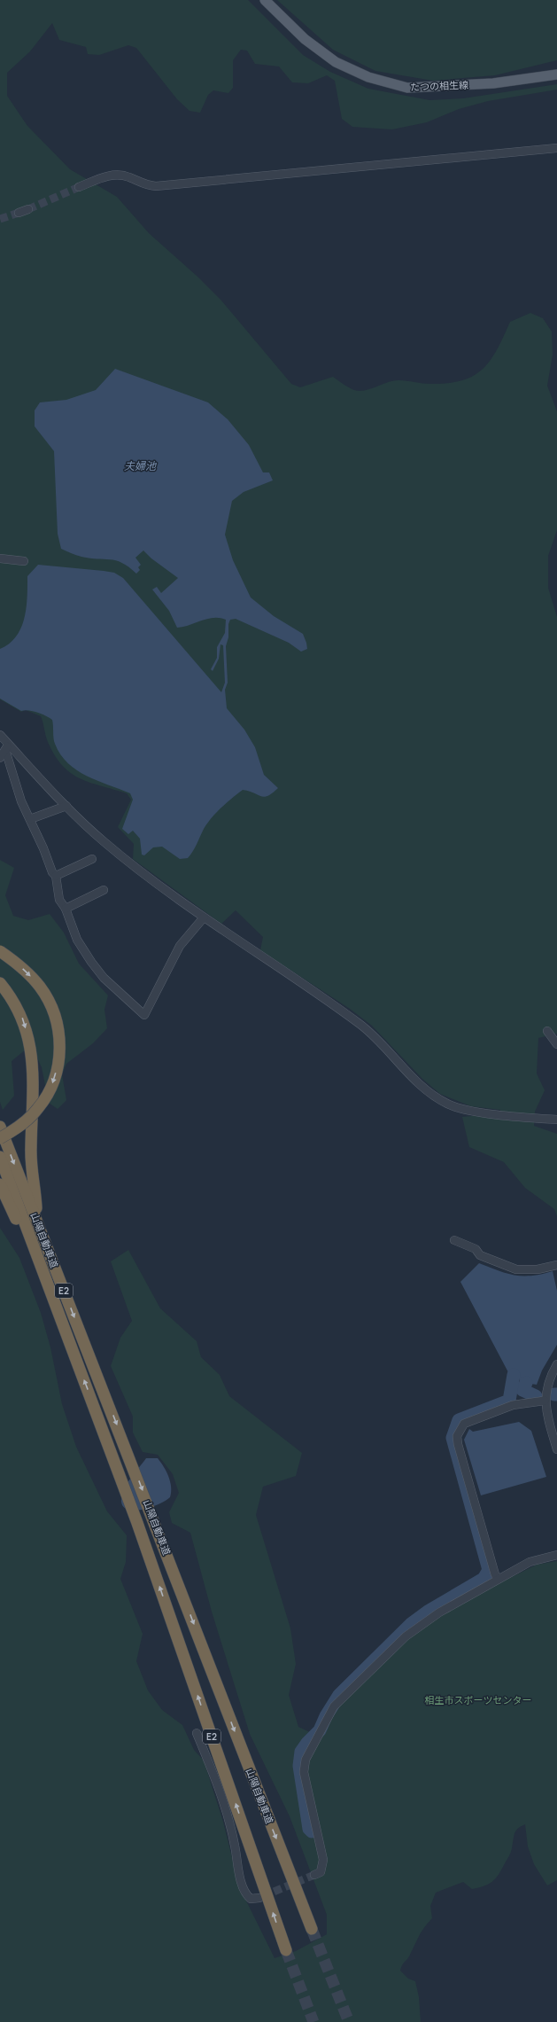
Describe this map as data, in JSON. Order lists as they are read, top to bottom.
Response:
{
  "streets": {
    "highway": ["山陽自動車道", "E2"],
    "main road": ["たつの相生線"]
  },
  "water": ["夫婦池"],
  "parks": ["相生市スポーツセンター"]
}
